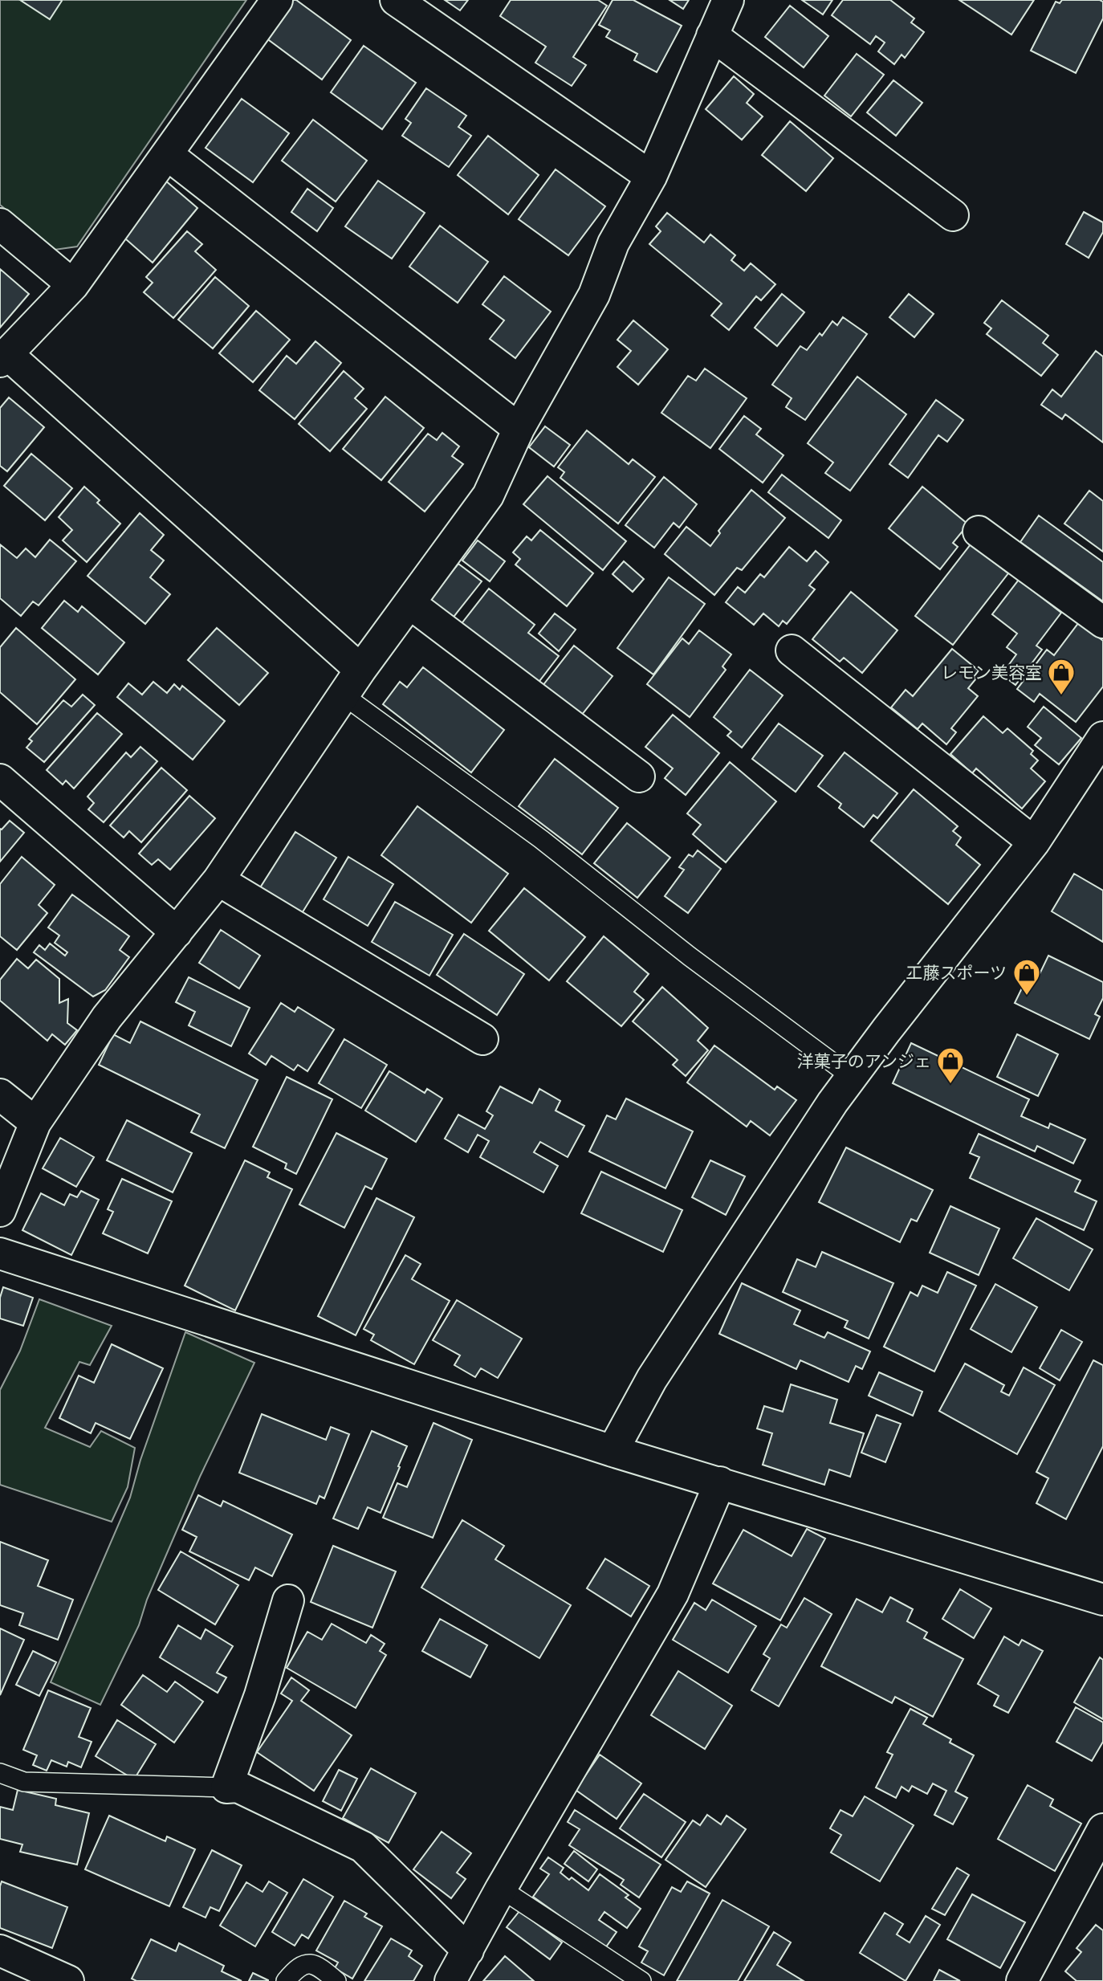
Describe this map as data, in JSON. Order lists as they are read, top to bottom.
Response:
{
  "places": {
    "shop": ["レモン美容室", "工藤スポーツ", "洋菓子のアンジェ"]
  }
}
